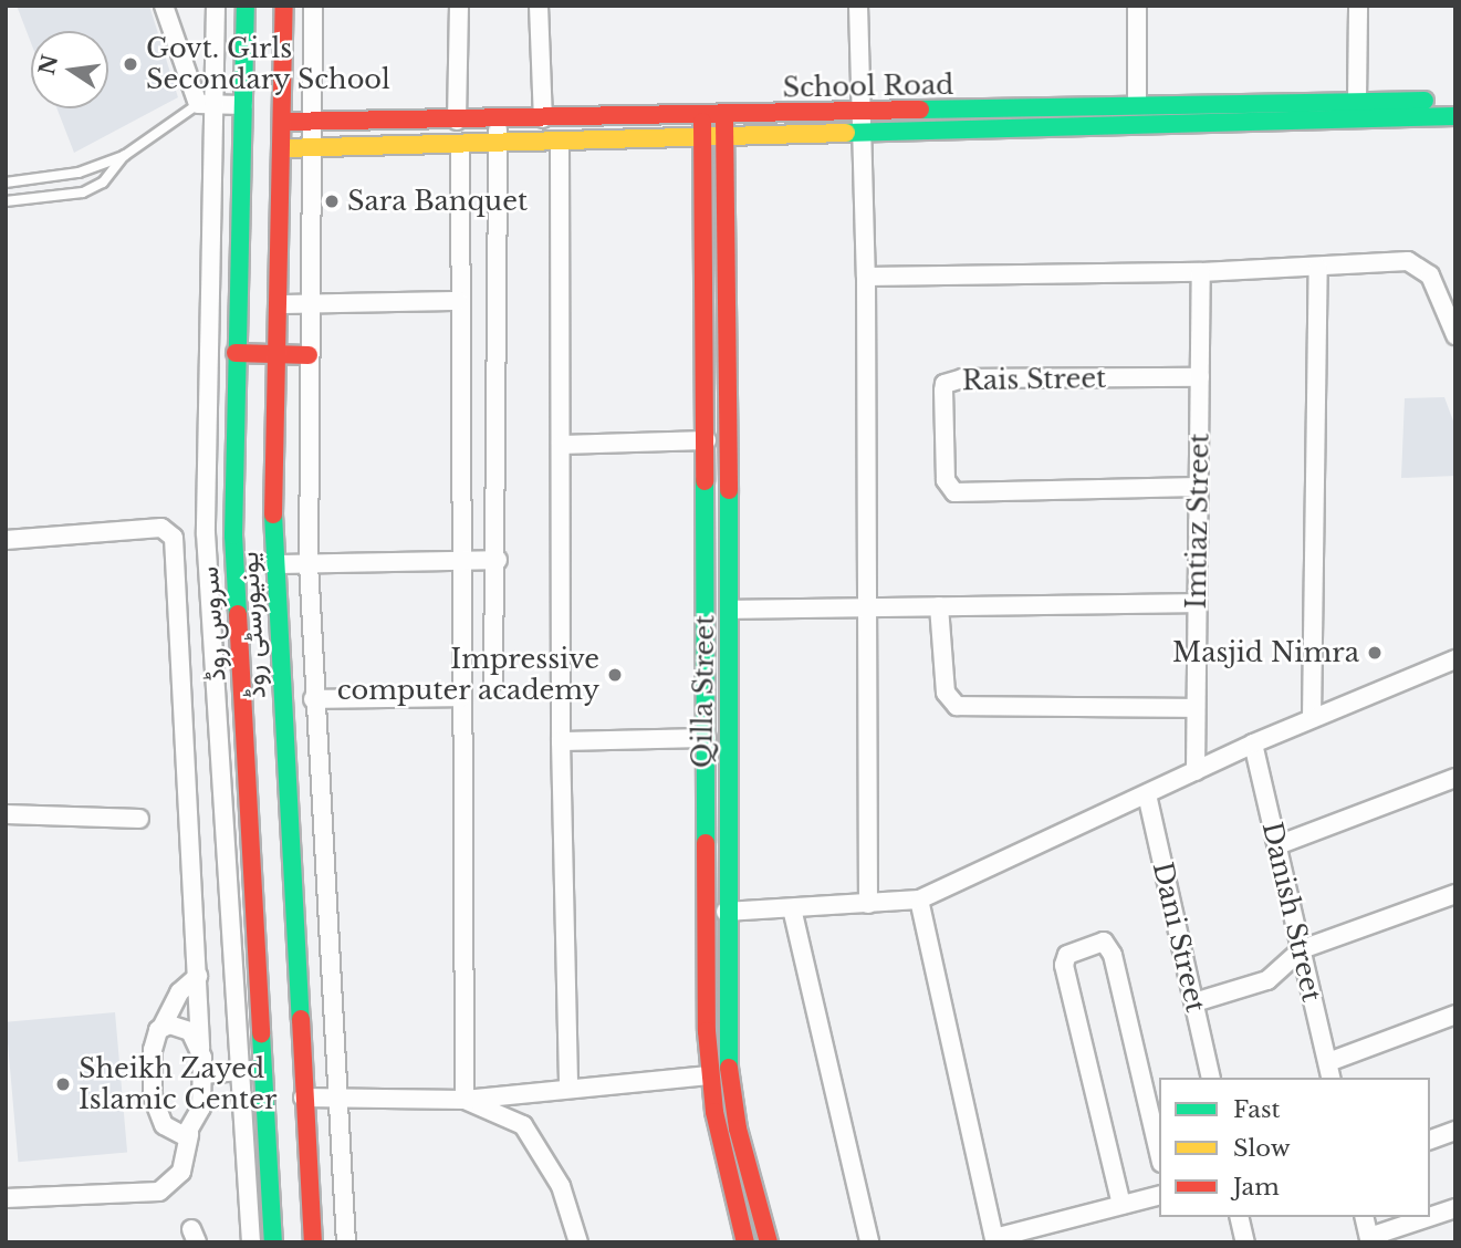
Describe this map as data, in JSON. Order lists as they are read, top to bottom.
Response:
{
  "streets": {
    "street": [
      "School Road",
      "Rais Street",
      "Imtiaz Street",
      "سروس روڈ",
      "یونیورسٹی روڈ",
      "Qilla Street",
      "Danish Street",
      "Dani Street"
    ]
  },
  "crossings": [
    ["School Road", "یونیورسٹی روڈ"],
    ["School Road", "Qilla Street"],
    ["Rais Street", "Imtiaz Street"]
  ],
  "places": [
    "Govt. Girls Secondary School",
    "Sara Banquet",
    "Masjid Nimra",
    "Impressive computer academy",
    "Sheikh Zayed Islamic Center"
  ],
  "legend": ["Fast", "Slow", "Jam"],
  "north": "left"
}
